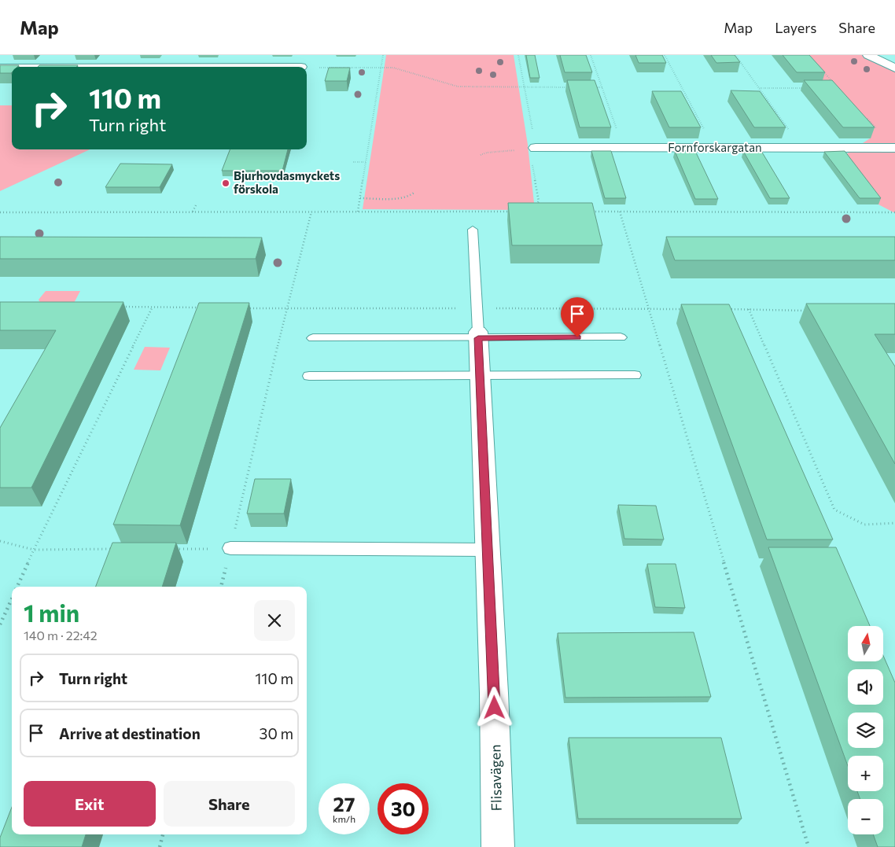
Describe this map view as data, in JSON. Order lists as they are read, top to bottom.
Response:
{
  "streets": {
    "street": ["Fornforskargatan", "Flisavägen"]
  },
  "places": ["Bjurhovdasmyckets förskola"],
  "north": "top",
  "page": {
    "header": "Map",
    "nav": ["Map", "Layers", "Share"],
    "turn": ["110 m", "Turn right"],
    "heading": ["1 min", "140 m · 22:42"],
    "map_buttons": ["+", "−"],
    "list": [
      {
        "name": "Turn right",
        "value": "110 m"
      },
      {
        "name": "Arrive at destination",
        "value": "30 m"
      }
    ],
    "buttons": ["Exit", "Share"],
    "speed": "27 km/h",
    "limit": "30"
  }
}
